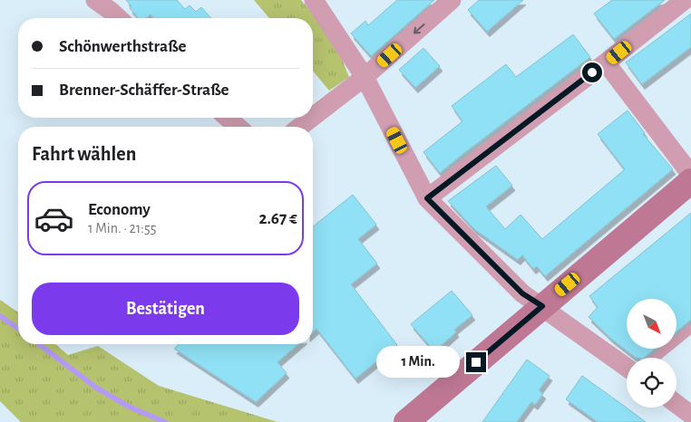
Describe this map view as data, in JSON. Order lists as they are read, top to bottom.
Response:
{
  "north": "bottom right",
  "page": {
    "banner": ["Schönwerthstraße", "Brenner-Schäffer-Straße"],
    "heading": "Fahrt wählen",
    "list": [
      {
        "name": "Economy",
        "note": "1 Min. · 21:55",
        "value": "2.67 €"
      }
    ],
    "buttons": "Bestätigen",
    "bubble": "1 Min."
  }
}
